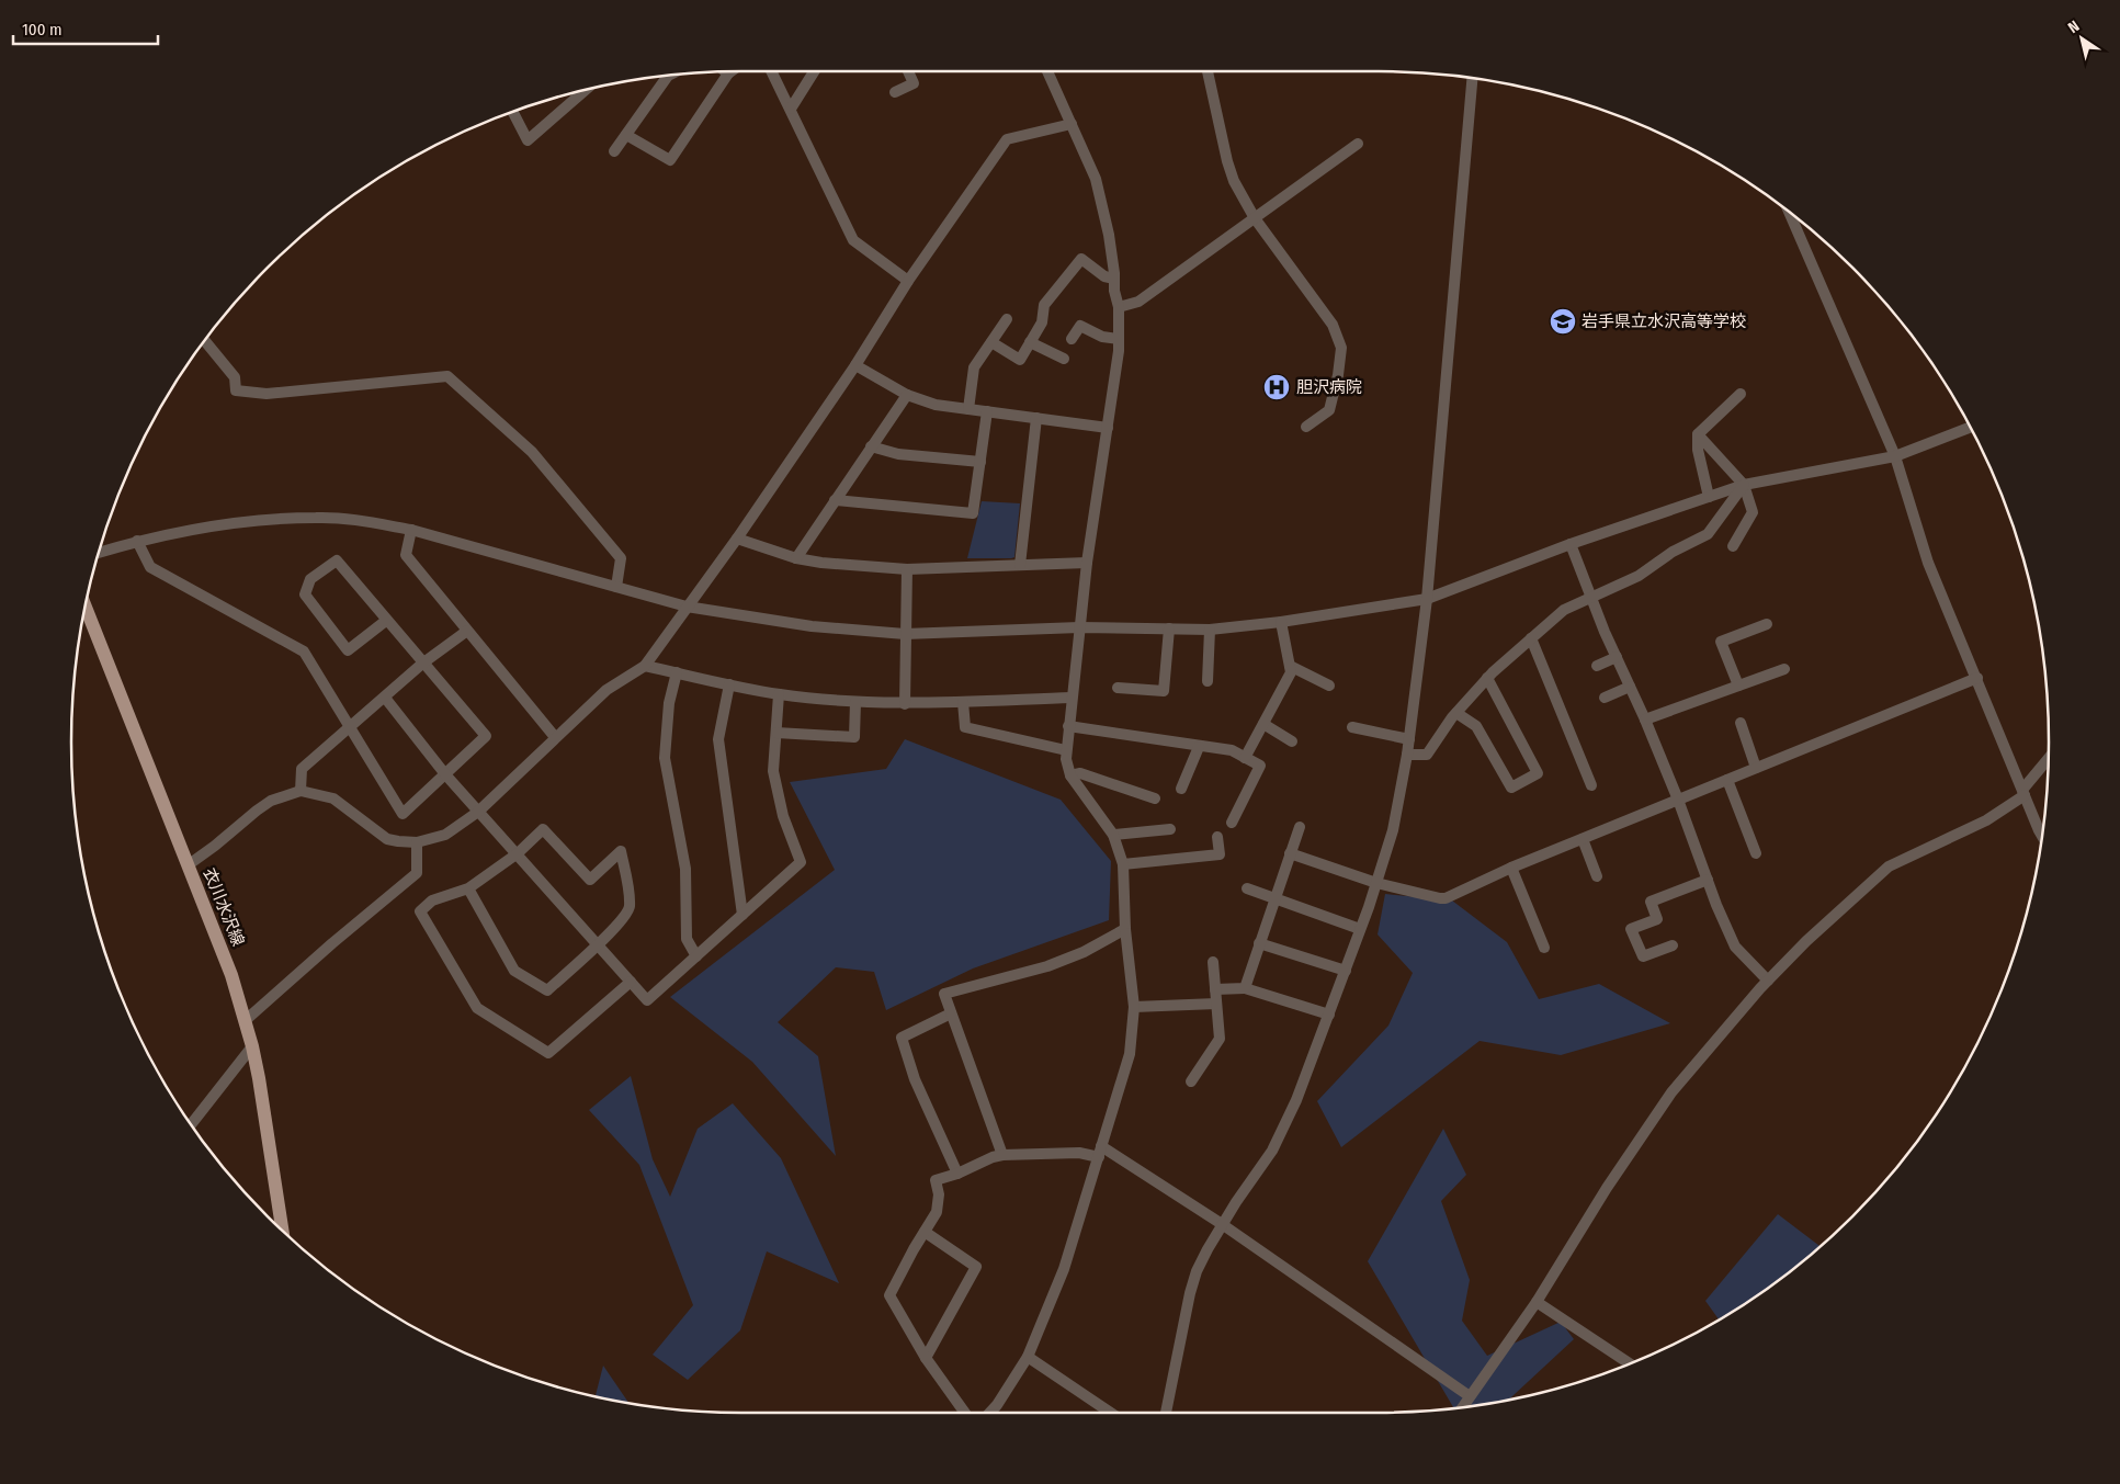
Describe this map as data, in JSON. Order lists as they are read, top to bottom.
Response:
{
  "streets": {
    "main road": ["衣川水沢線"]
  },
  "places": {
    "school or university": ["岩手県立水沢高等学校"],
    "hospital": ["胆沢病院"]
  },
  "scale_bar": "100 m",
  "north": "top left"
}
